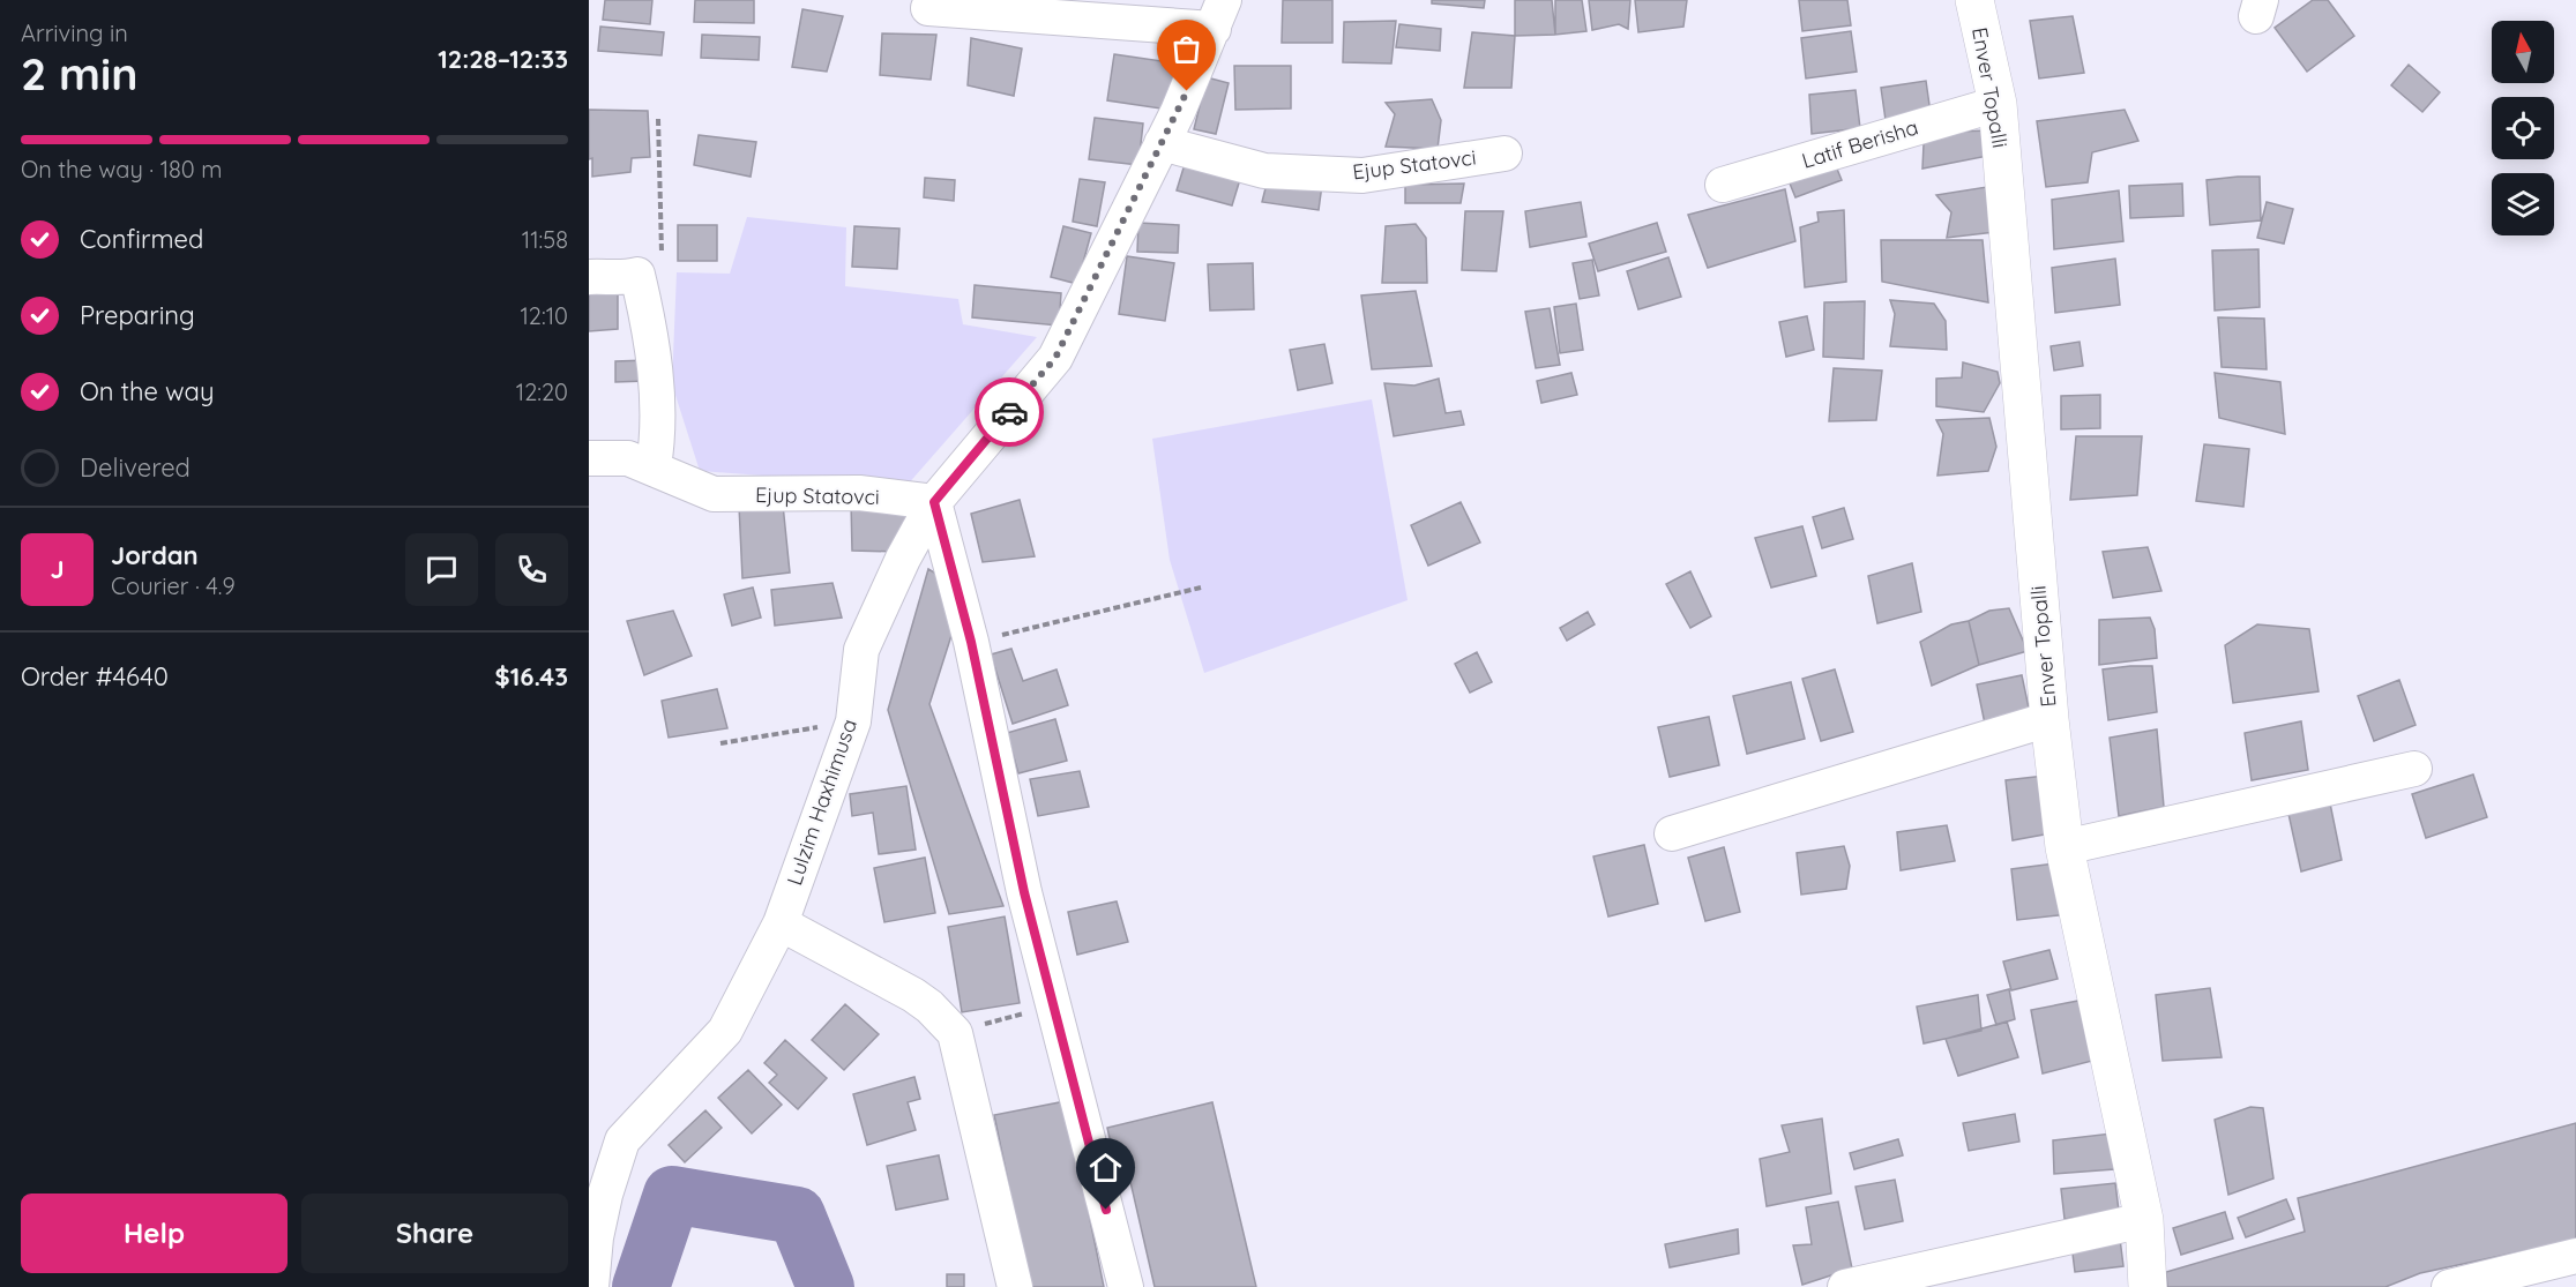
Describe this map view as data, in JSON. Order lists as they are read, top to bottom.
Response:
{
  "streets": {
    "main road": ["Enver Topalli"],
    "street": ["Latif Berisha", "Ejup Statovci", "Lulzim Haxhimusa"]
  },
  "crossings": [
    ["Enver Topalli", "Latif Berisha"],
    ["Ejup Statovci", "Lulzim Haxhimusa"]
  ],
  "north": "top",
  "page": {
    "heading": ["2 min", "Arriving in", "12:28–12:33"],
    "panel": [
      "Jordan",
      "Courier · 4.9",
      "Order #4640",
      "$16.43"
    ],
    "bar": "On the way · 180 m",
    "list": [
      ["Confirmed", "11:58"],
      ["Preparing", "12:10"],
      ["On the way", "12:20"],
      "Delivered"
    ],
    "round": "J",
    "buttons": ["Help", "Share"]
  }
}
